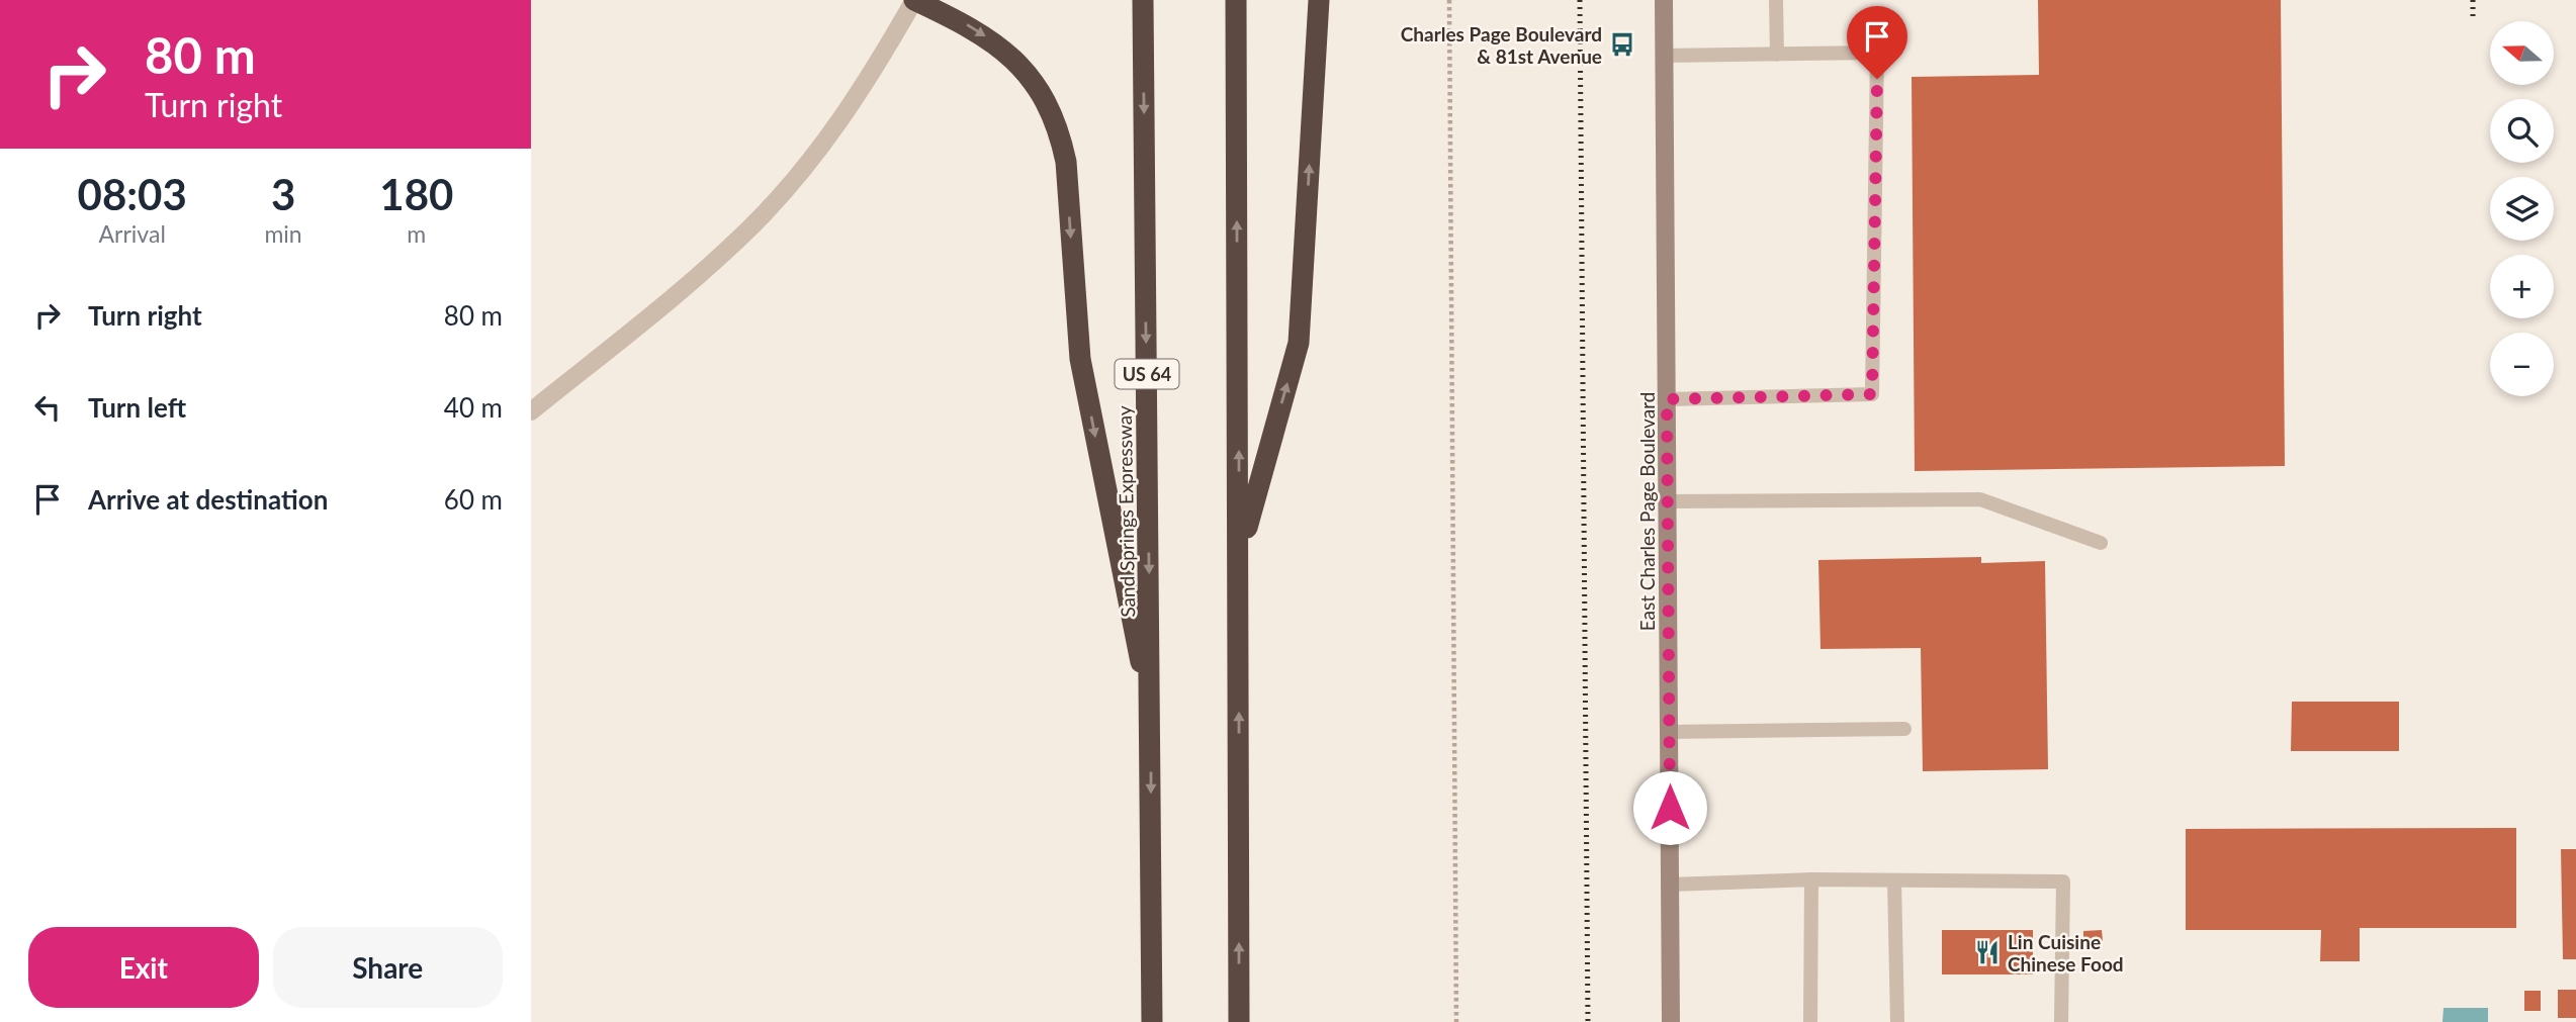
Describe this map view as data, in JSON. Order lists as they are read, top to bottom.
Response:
{
  "streets": {
    "highway": ["US 64", "Sand Springs Expressway"],
    "main road": ["East Charles Page Boulevard"]
  },
  "places": {
    "bus stop": ["Charles Page Boulevard & 81st Avenue"],
    "restaurant": ["Lin Cuisine Chinese Food"]
  },
  "north": "left",
  "page": {
    "turn": ["80 m", "Turn right"],
    "map_buttons": ["+", "−"],
    "eta": [
      "08:03",
      "Arrival",
      "3",
      "min",
      "180",
      "m"
    ],
    "list": [
      {
        "name": "Turn right",
        "value": "80 m"
      },
      {
        "name": "Turn left",
        "value": "40 m"
      },
      {
        "name": "Arrive at destination",
        "value": "60 m"
      }
    ],
    "buttons": ["Exit", "Share"]
  }
}
